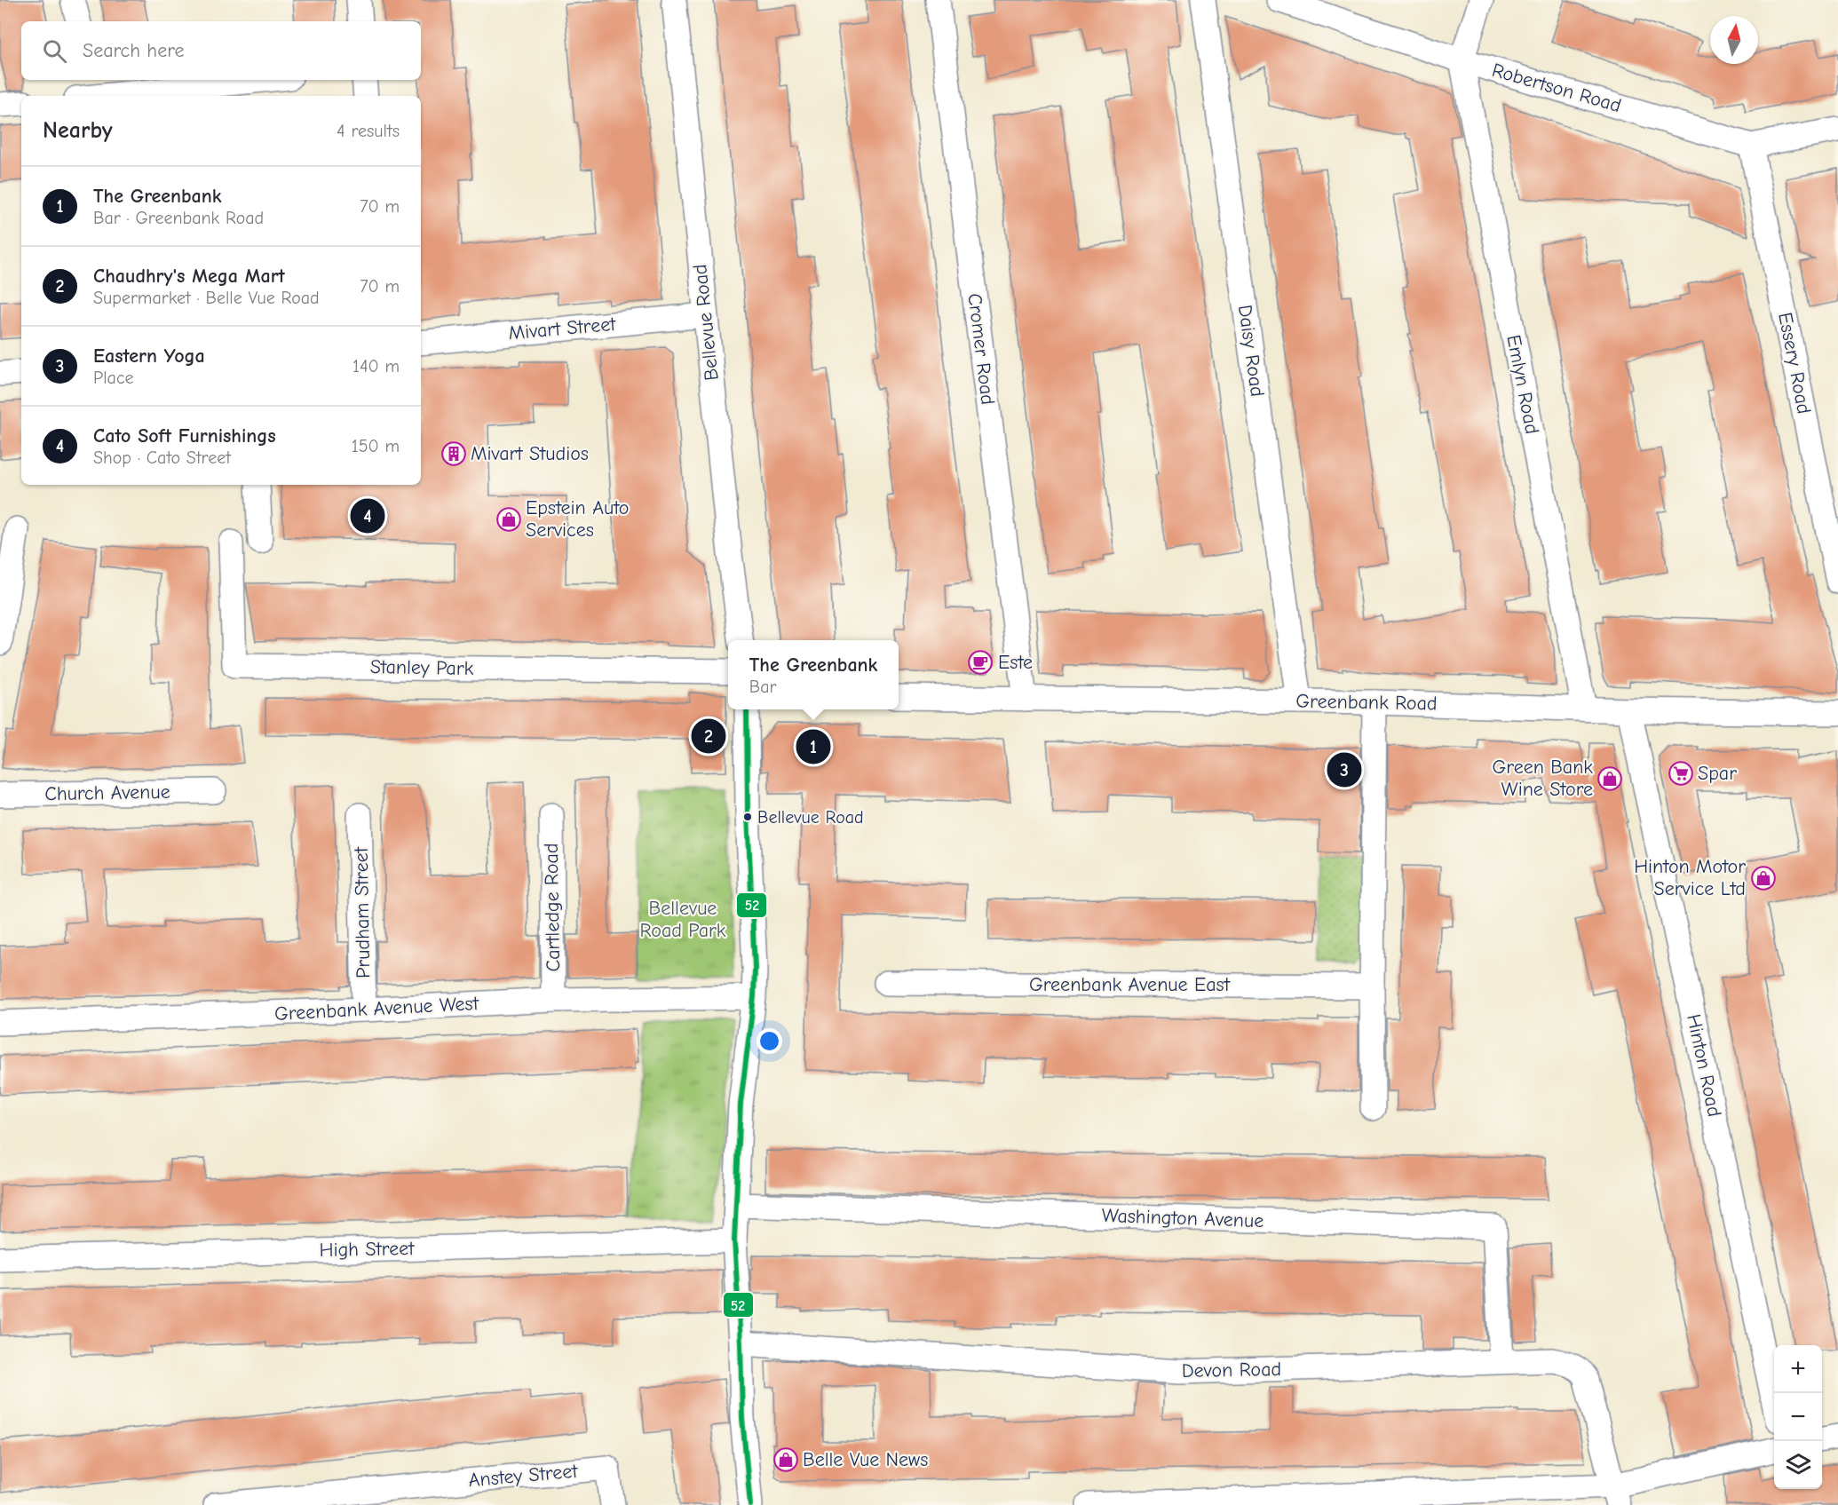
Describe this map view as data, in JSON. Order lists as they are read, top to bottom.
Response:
{
  "streets": {
    "street": [
      "Robertson Road",
      "Bellevue Road",
      "Mivart Street",
      "Cromer Road",
      "Daisy Road",
      "Essery Road",
      "Emlyn Road",
      "Stanley Park",
      "Greenbank Road",
      "Church Avenue",
      "Cartledge Road",
      "Prudham Street",
      "Greenbank Avenue East",
      "Greenbank Avenue West",
      "Hinton Road",
      "Washington Avenue",
      "High Street",
      "Devon Road",
      "Anstey Street"
    ]
  },
  "crossings": [
    ["Robertson Road", "Essery Road"],
    ["Robertson Road", "Emlyn Road"],
    ["Bellevue Road", "Mivart Street"],
    ["Cromer Road", "Greenbank Road"],
    ["Daisy Road", "Greenbank Road"],
    ["Emlyn Road", "Greenbank Road"],
    ["Greenbank Road", "Hinton Road"],
    ["Cartledge Road", "Greenbank Avenue West"],
    ["Prudham Street", "Greenbank Avenue West"],
    ["Washington Avenue", "Devon Road"]
  ],
  "parks": ["Bellevue Road Park"],
  "places": {
    "building": ["Mivart Studios"],
    "shop": [
      "Epstein Auto Services",
      "Green Bank Wine Store",
      "Hinton Motor Service Ltd",
      "Belle Vue News"
    ],
    "cafe": ["Este"],
    "supermarket": ["Spar"],
    "other": ["Bellevue Road"]
  },
  "lines": ["transit line 52"],
  "north": "top",
  "page": {
    "search": "Search here",
    "heading": ["Nearby", "4 results"],
    "list": [
      {
        "mark": "1",
        "name": "The Greenbank",
        "note": "Bar · Greenbank Road",
        "value": "70 m"
      },
      {
        "mark": "2",
        "name": "Chaudhry's Mega Mart",
        "note": "Supermarket · Belle Vue Road",
        "value": "70 m"
      },
      {
        "mark": "3",
        "name": "Eastern Yoga",
        "note": "Place",
        "value": "140 m"
      },
      {
        "mark": "4",
        "name": "Cato Soft Furnishings",
        "note": "Shop · Cato Street",
        "value": "150 m"
      }
    ],
    "pins": [
      "4",
      "2",
      "1",
      "3"
    ],
    "popup": ["The Greenbank", "Bar"],
    "map_buttons": ["+", "−"]
  }
}
